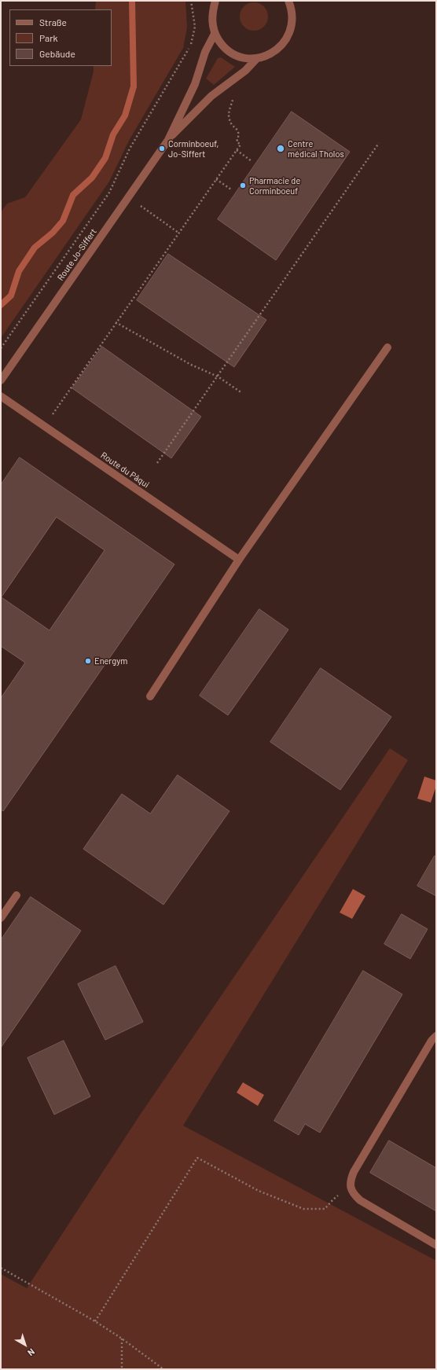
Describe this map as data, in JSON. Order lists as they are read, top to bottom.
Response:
{
  "streets": {
    "street": ["Route Jo-Siffert", "Route du Pâqui"]
  },
  "places": [
    "Corminboeuf, Jo-Siffert",
    "Centre médical Tholos",
    "Pharmacie de Corminboeuf",
    "Energym"
  ],
  "legend": ["Straße", "Park", "Gebäude"],
  "north": "bottom right"
}
